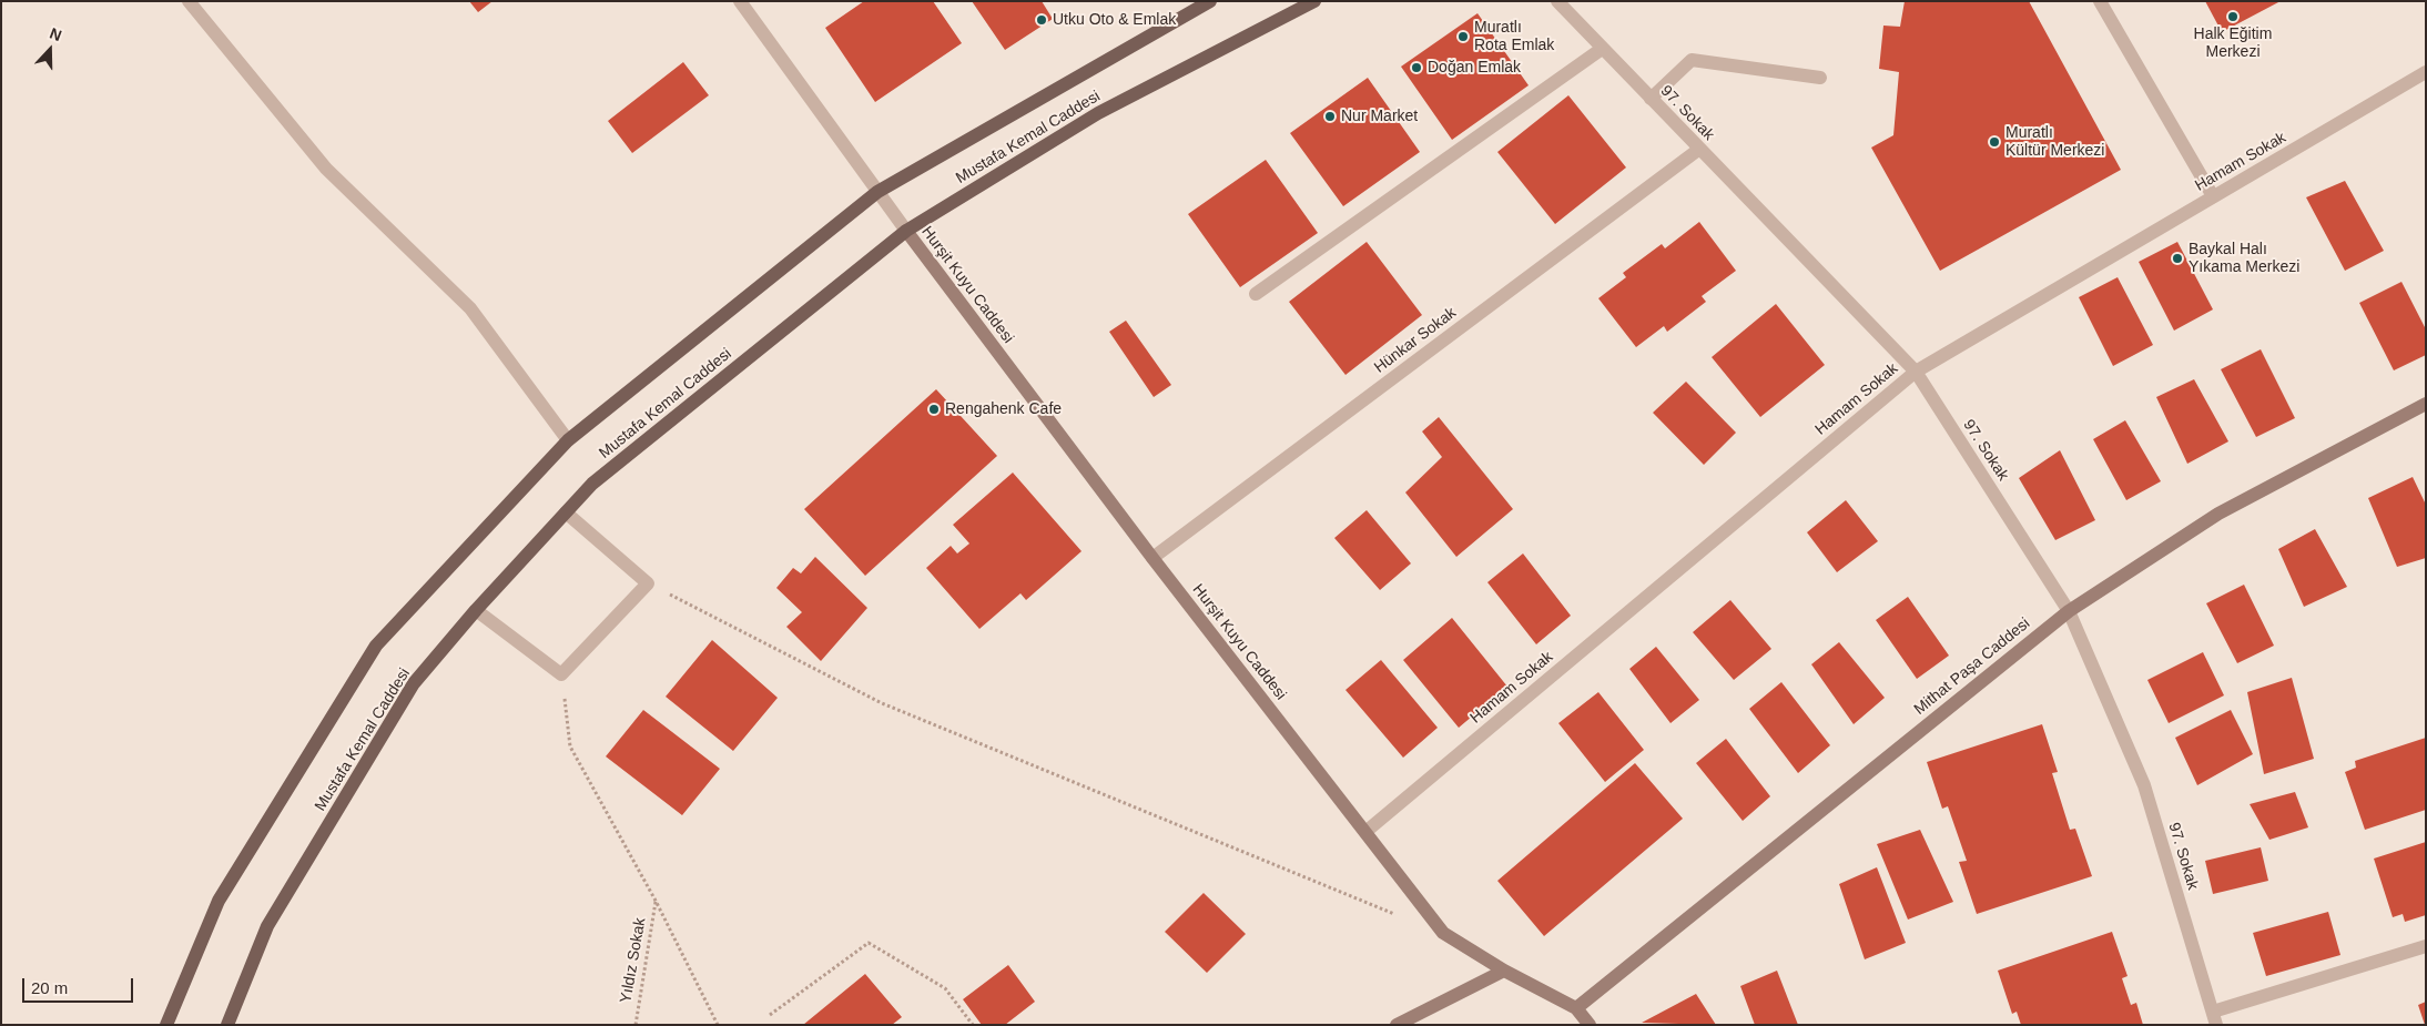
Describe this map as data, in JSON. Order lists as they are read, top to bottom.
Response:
{
  "streets": {
    "main road": ["Mustafa Kemal Caddesi"],
    "street": [
      "97. Sokak",
      "Hamam Sokak",
      "Hurşit Kuyu Caddesi",
      "Hünkar Sokak",
      "Mithat Paşa Caddesi"
    ],
    "path": ["Yıldız Sokak"]
  },
  "crossings": [
    ["97. Sokak", "Hamam Sokak"],
    ["97. Sokak", "Hünkar Sokak"],
    ["97. Sokak", "Mithat Paşa Caddesi"],
    ["Mustafa Kemal Caddesi", "Hurşit Kuyu Caddesi"],
    ["Hamam Sokak", "Hurşit Kuyu Caddesi"],
    ["Hurşit Kuyu Caddesi", "Hünkar Sokak"],
    ["Hurşit Kuyu Caddesi", "Mithat Paşa Caddesi"]
  ],
  "places": [
    "Halk Eğitim Merkezi",
    "Utku Oto & Emlak",
    "Muratlı Rota Emlak",
    "Doğan Emlak",
    "Nur Market",
    "Muratlı Kültür Merkezi",
    "Baykal Halı Yıkama Merkezi",
    "Rengahenk Cafe"
  ],
  "scale_bar": "20 m",
  "north": "top"
}
